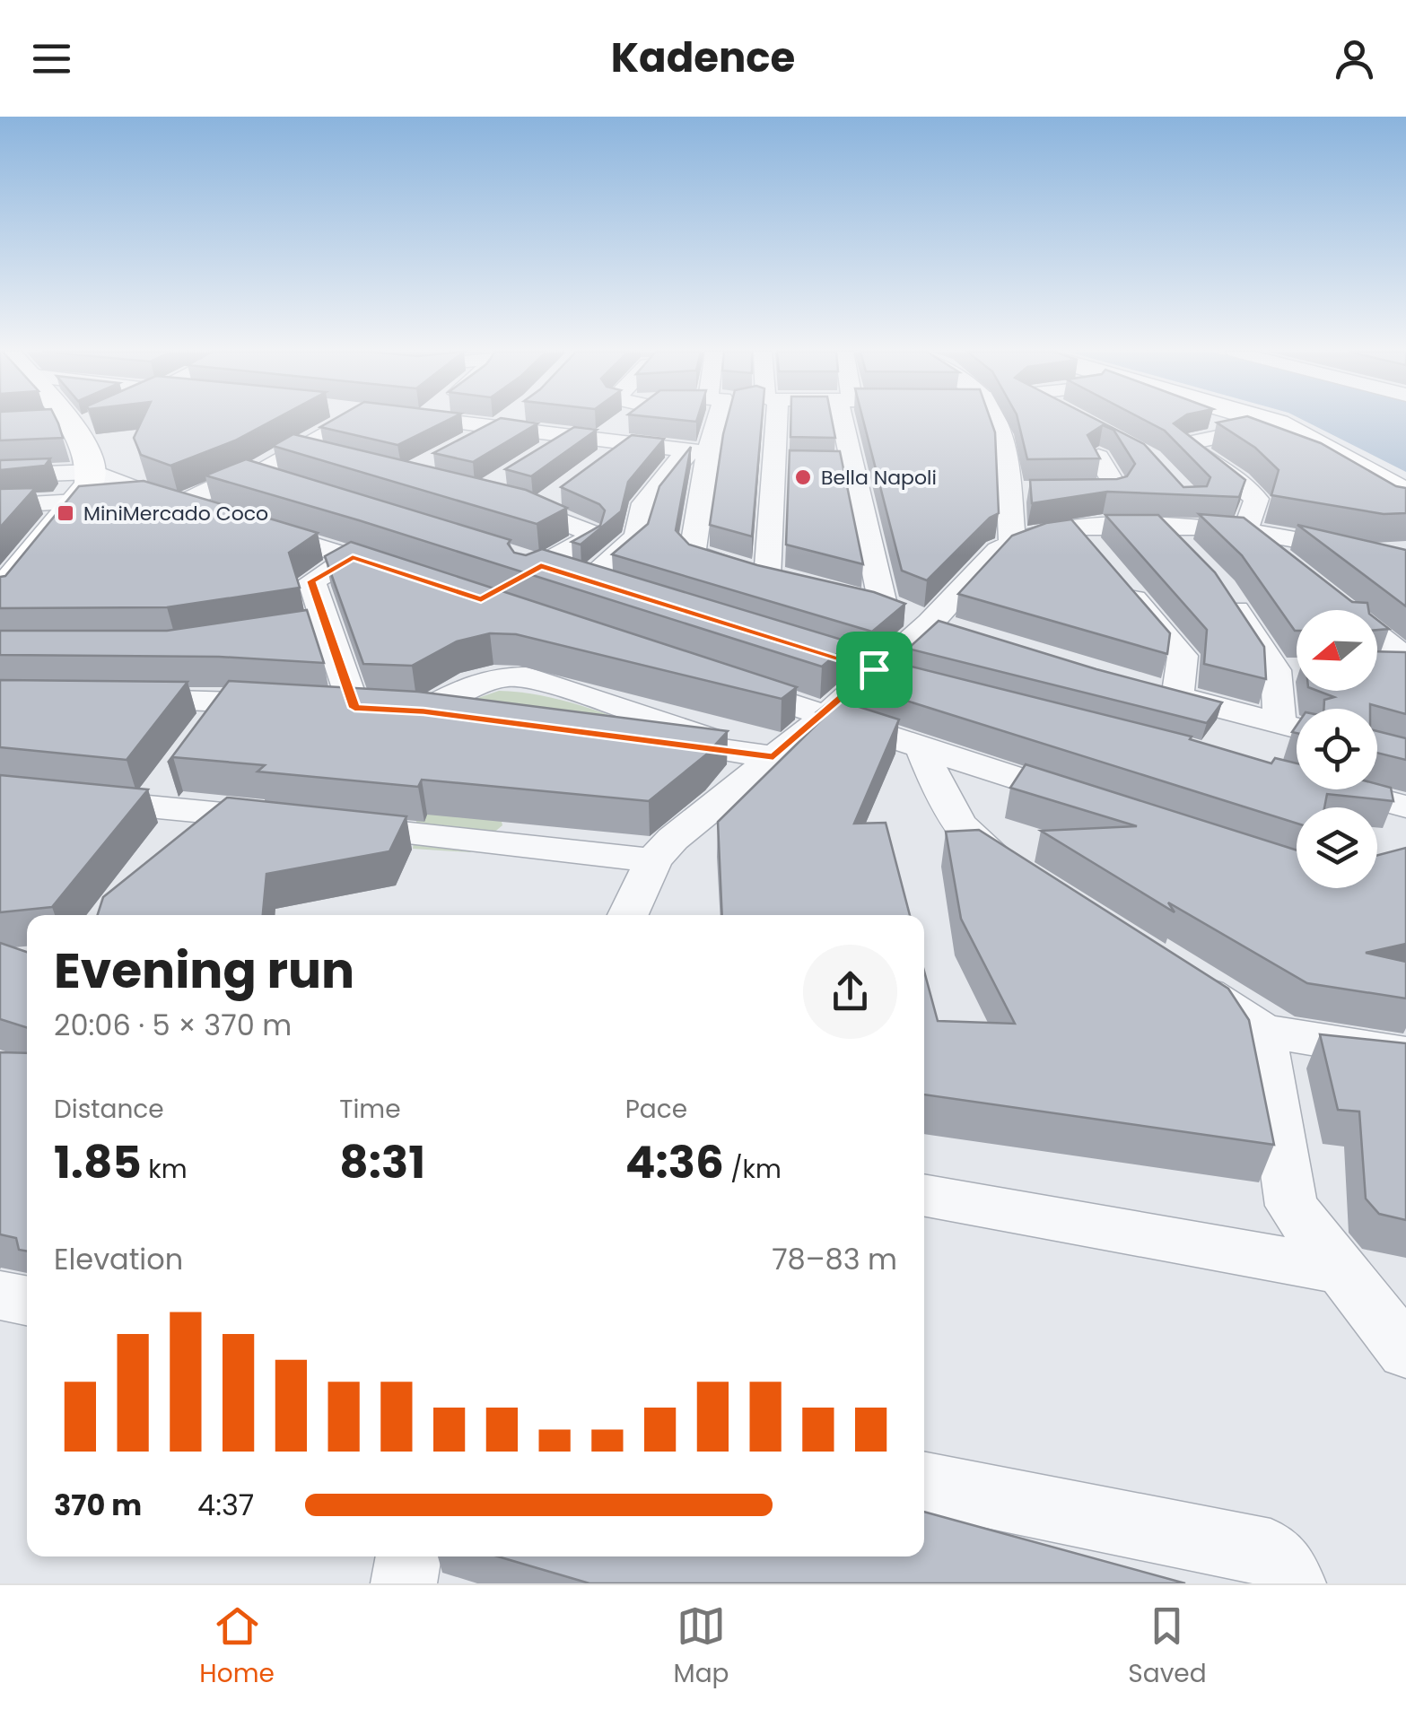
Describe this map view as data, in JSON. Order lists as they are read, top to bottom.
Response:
{
  "places": {
    "other": ["Bella Napoli"],
    "transit": ["MiniMercado Coco"]
  },
  "north": "left",
  "page": {
    "header": "Kadence",
    "heading": ["Evening run", "20:06 · 5 × 370 m"],
    "stats": [
      ["Distance", "1.85 km"],
      ["Time", "8:31"],
      ["Pace", "4:36 /km"]
    ],
    "chart": ["Elevation", "78–83 m"],
    "list": [
      {
        "name": "370 m",
        "note": "4:37"
      }
    ],
    "tabs": ["Home", "Map", "Saved"]
  }
}
